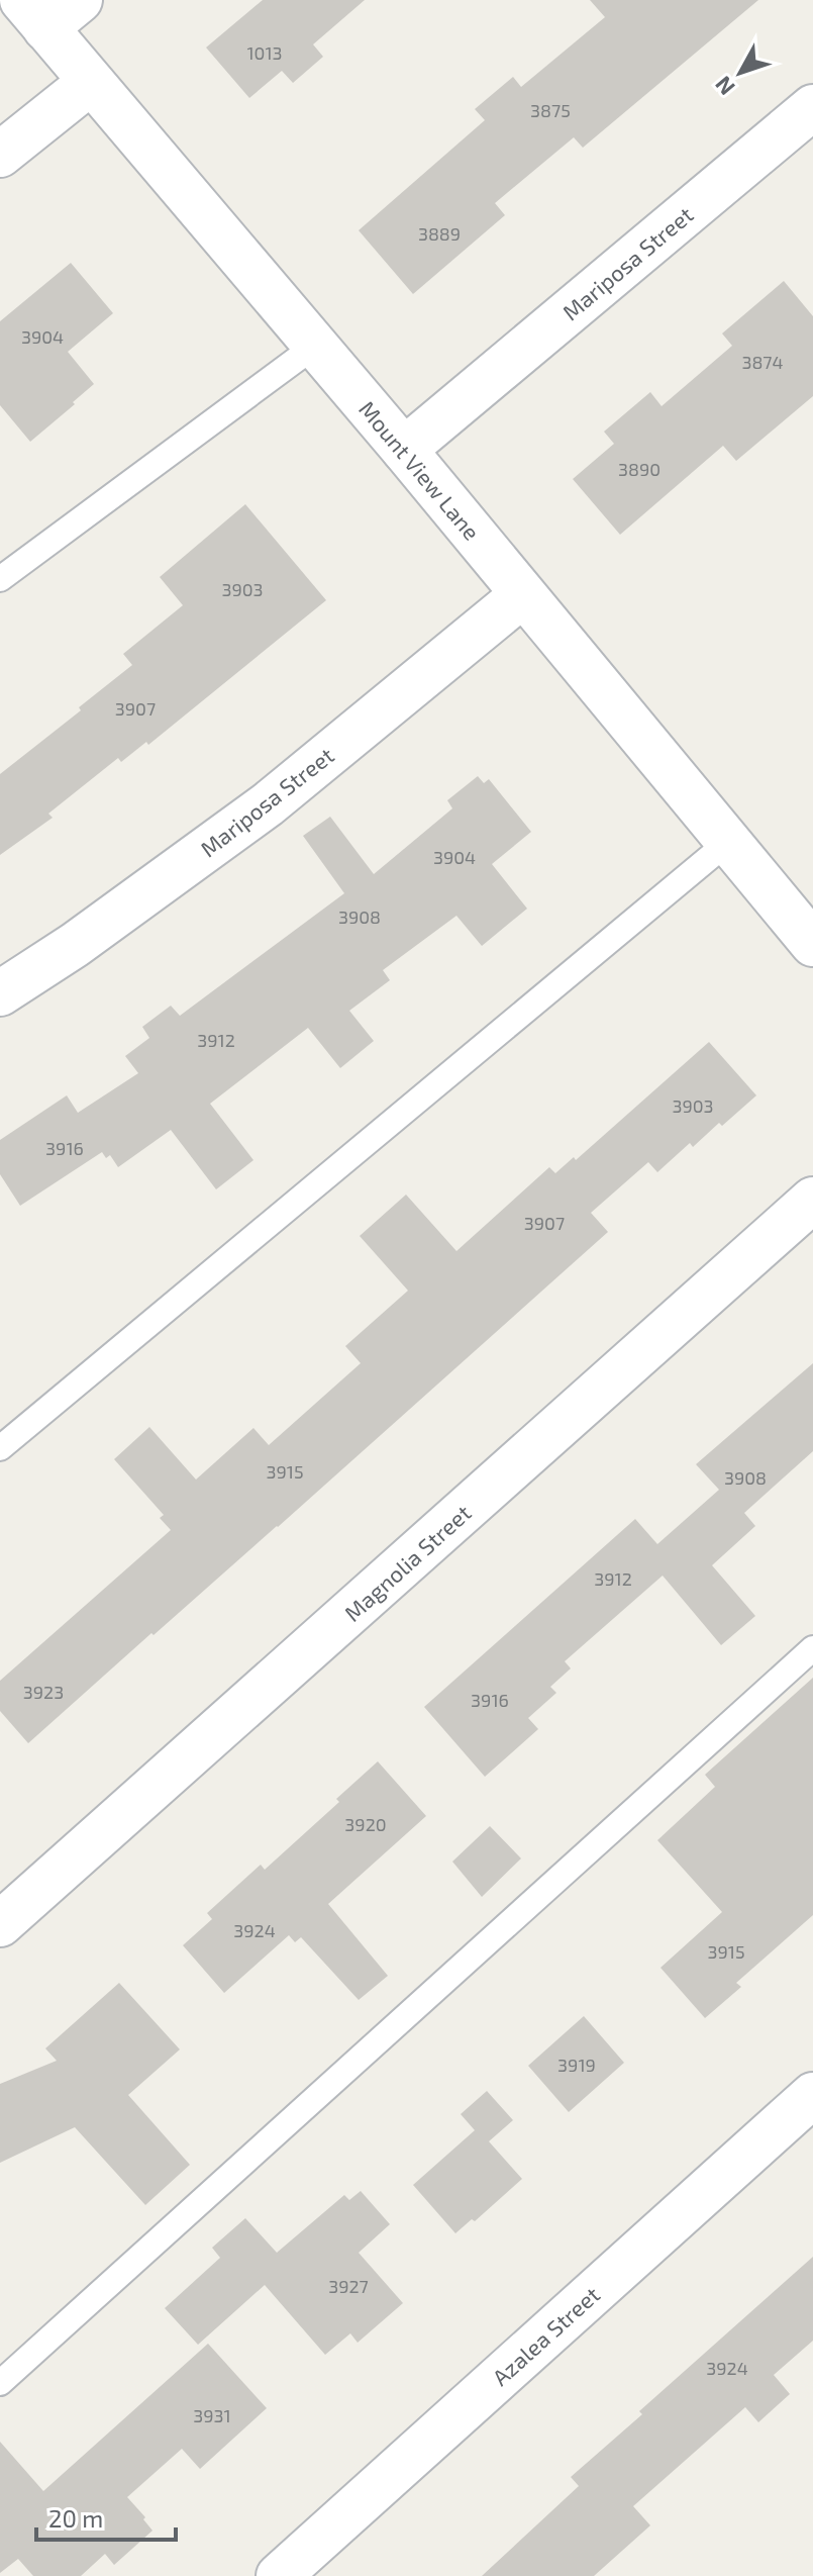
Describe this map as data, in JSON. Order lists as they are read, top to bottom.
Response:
{
  "streets": {
    "street": [
      "Mariposa Street",
      "Mount View Lane",
      "Magnolia Street",
      "Azalea Street"
    ]
  },
  "crossings": [
    ["Mariposa Street", "Mount View Lane"]
  ],
  "house_numbers": [
    "1013",
    "3875",
    "3889",
    "3904",
    "3874",
    "3890",
    "3903",
    "3907",
    "3904",
    "3908",
    "3912",
    "3903",
    "3916",
    "3907",
    "3915",
    "3908",
    "3912",
    "3923",
    "3916",
    "3920",
    "3924",
    "3915",
    "3919",
    "3927",
    "3924",
    "3931"
  ],
  "scale_bar": "20 m",
  "north": "bottom left"
}
